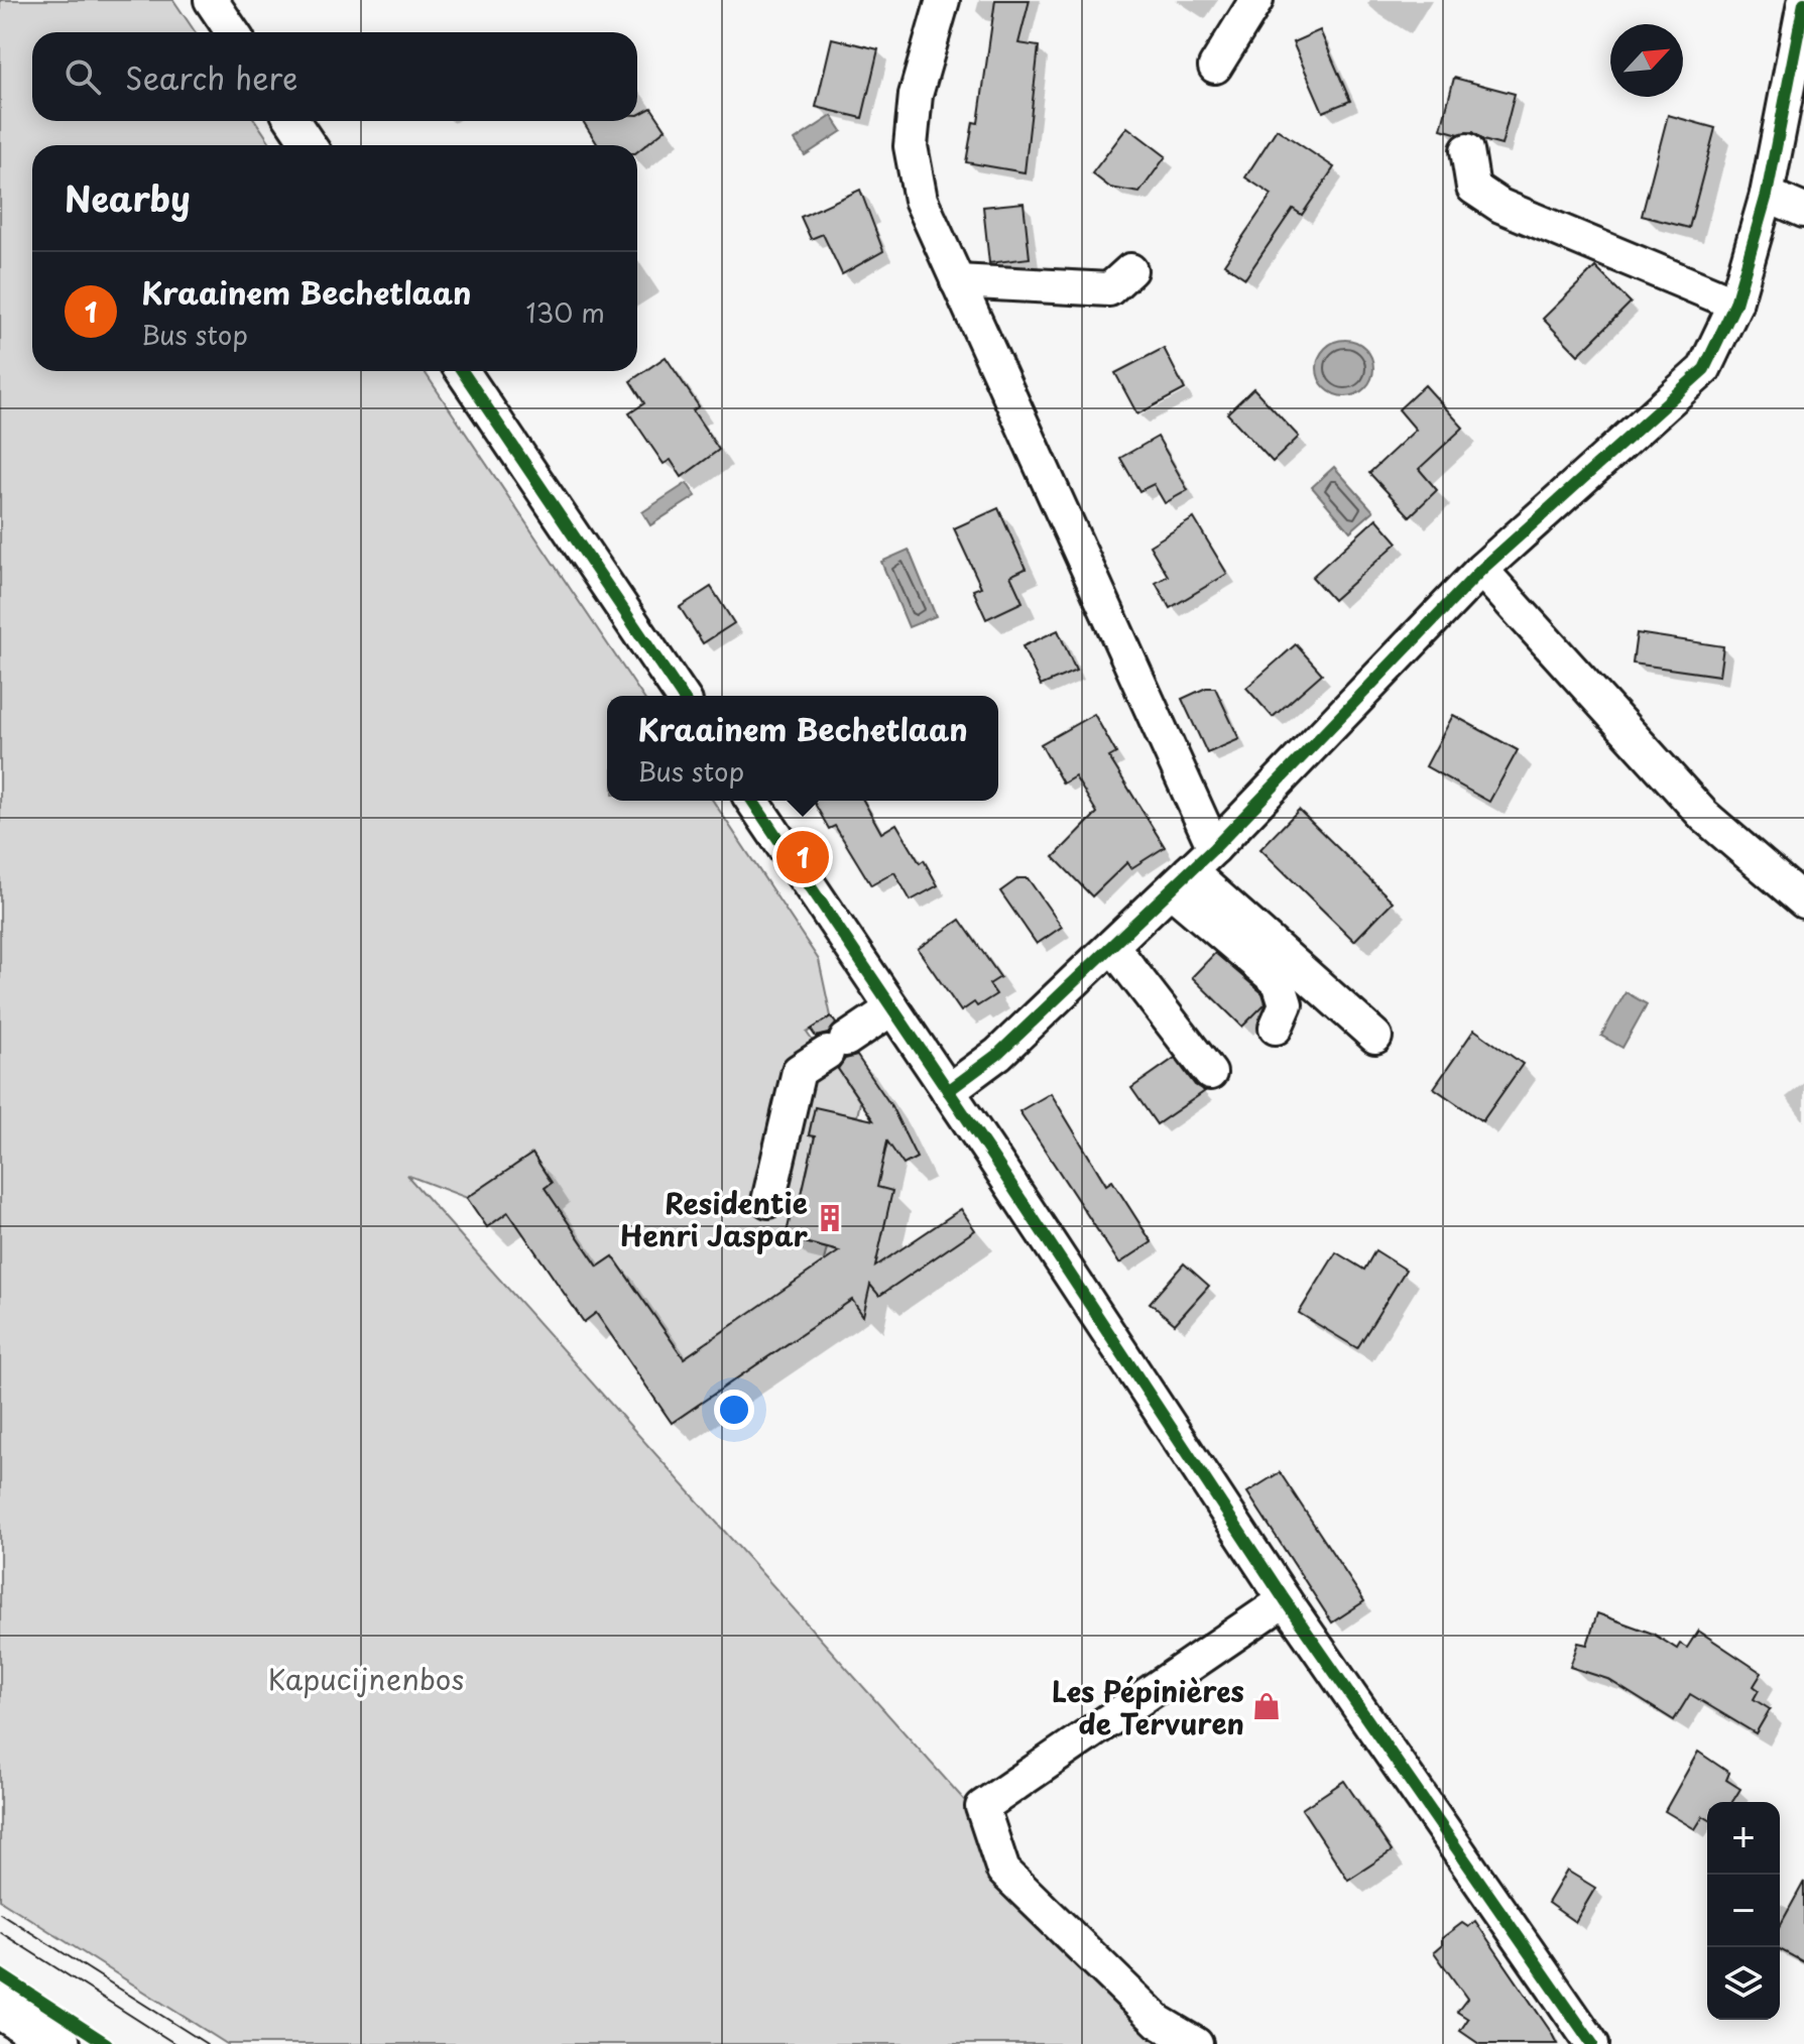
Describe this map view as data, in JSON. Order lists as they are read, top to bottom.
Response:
{
  "parks": ["Kapucijnenbos"],
  "places": {
    "building": ["Residentie Henri Jaspar"],
    "shop": ["Les Pépinières de Tervuren"]
  },
  "north": "top right",
  "page": {
    "search": "Search here",
    "heading": "Nearby",
    "list": [
      {
        "mark": "1",
        "name": "Kraainem Bechetlaan",
        "note": "Bus stop",
        "value": "130 m"
      }
    ],
    "popup": ["Kraainem Bechetlaan", "Bus stop"],
    "pins": "1",
    "map_buttons": ["+", "−"]
  }
}
